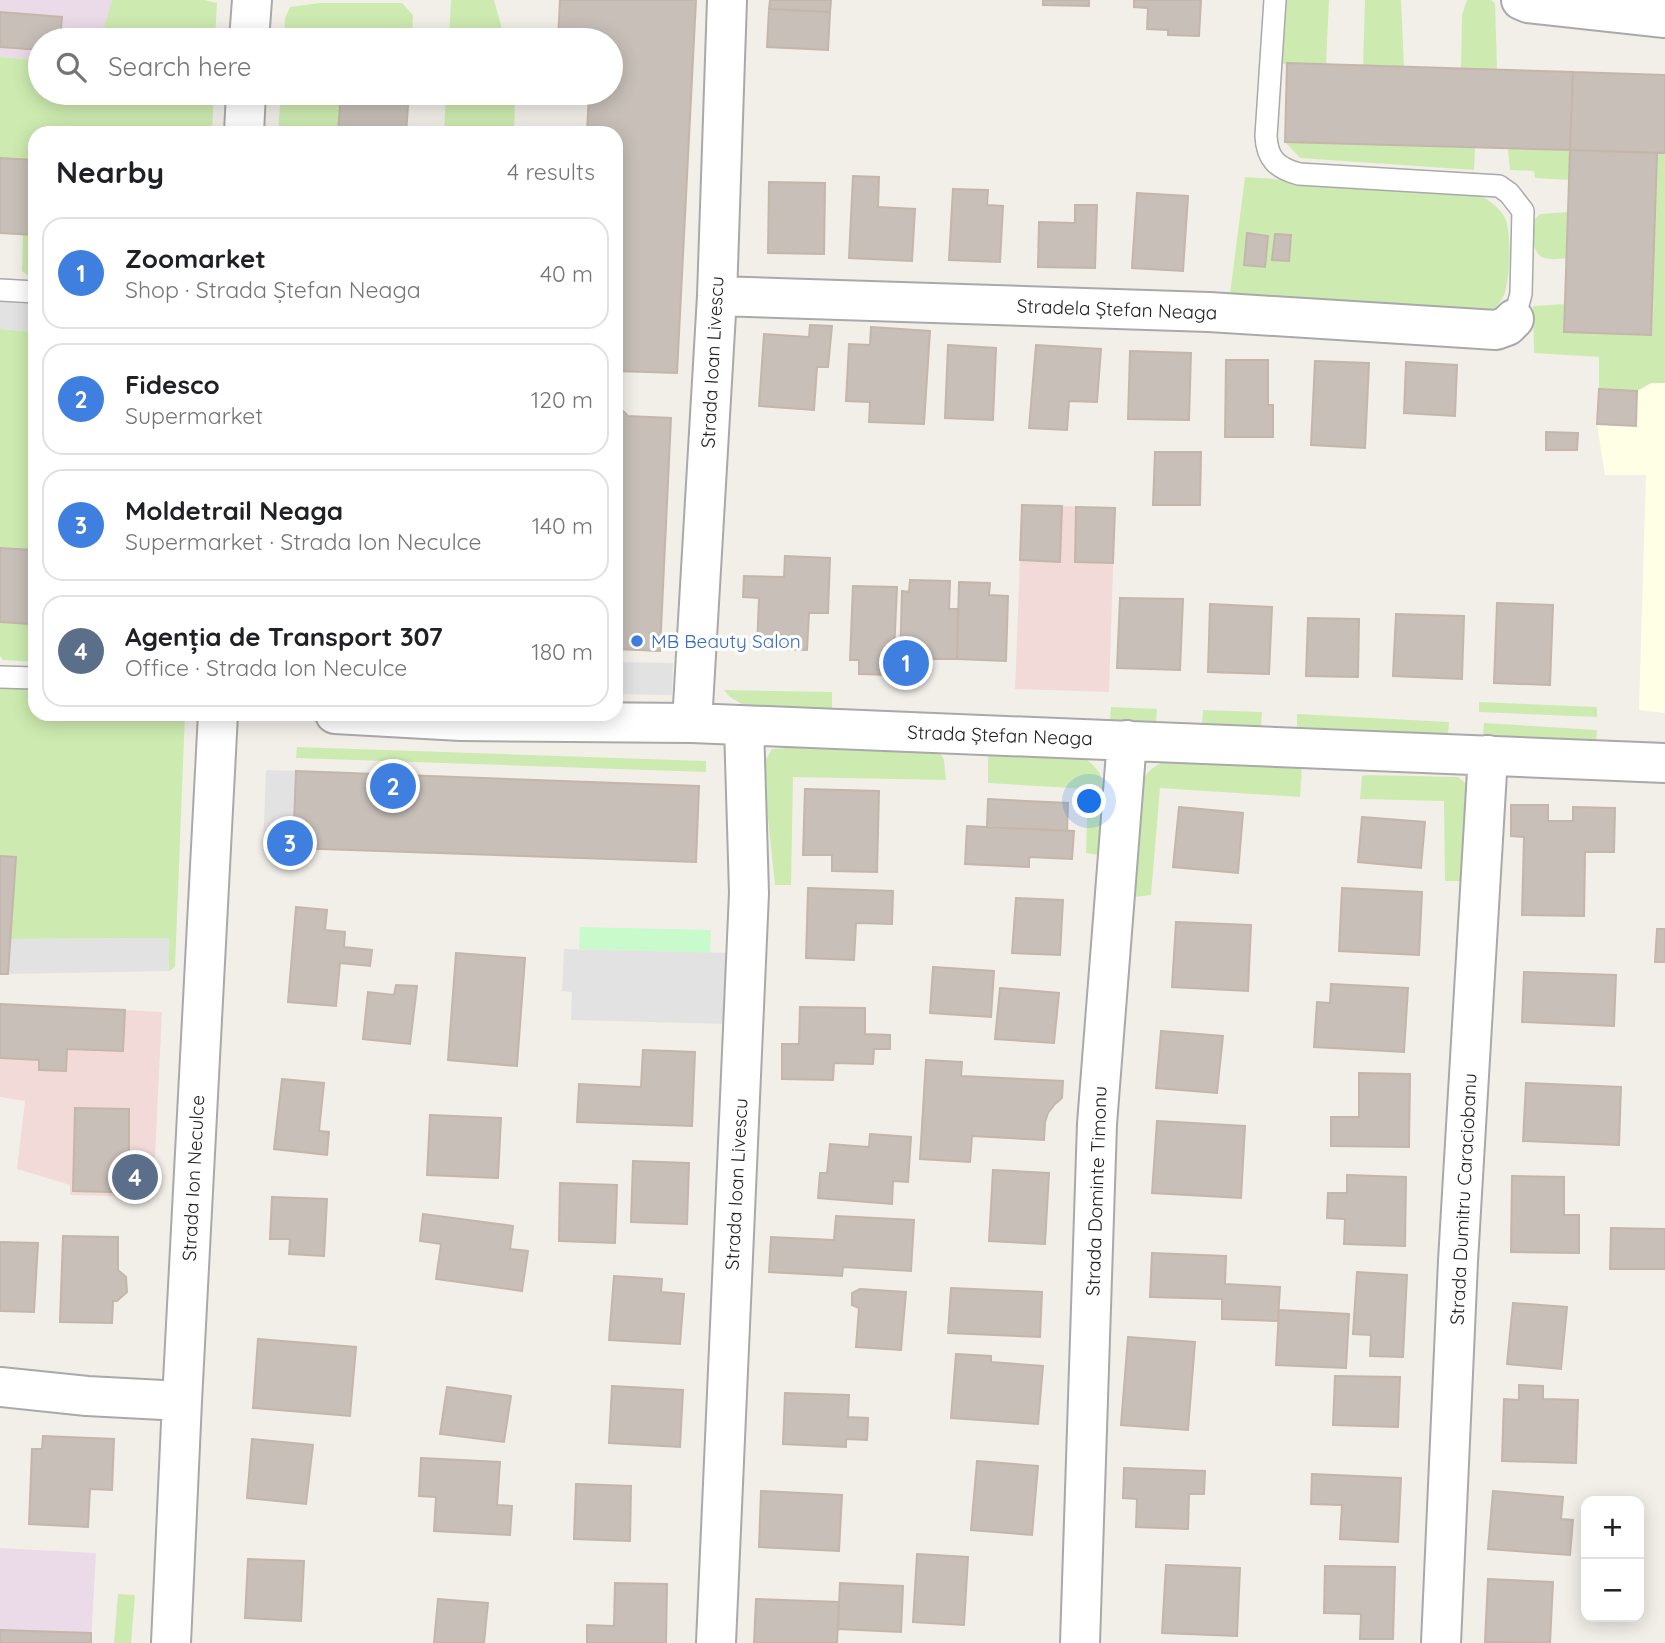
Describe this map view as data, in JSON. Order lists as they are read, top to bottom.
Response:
{
  "streets": {
    "street": [
      "Stradela Ștefan Neaga",
      "Strada Ioan Livescu",
      "Strada Ștefan Neaga",
      "Strada Ion Neculce",
      "Strada Dominte Timonu",
      "Strada Dumitru Caraciobanu"
    ]
  },
  "crossings": [
    ["Stradela Ștefan Neaga", "Strada Ioan Livescu"],
    ["Strada Ioan Livescu", "Strada Ștefan Neaga"],
    ["Strada Ștefan Neaga", "Strada Dominte Timonu"],
    ["Strada Ștefan Neaga", "Strada Dumitru Caraciobanu"]
  ],
  "places": ["MB Beauty Salon"],
  "page": {
    "search": "Search here",
    "heading": ["Nearby", "4 results"],
    "list": [
      {
        "mark": "1",
        "name": "Zoomarket",
        "note": "Shop · Strada Ștefan Neaga",
        "value": "40 m"
      },
      {
        "mark": "2",
        "name": "Fidesco",
        "note": "Supermarket",
        "value": "120 m"
      },
      {
        "mark": "3",
        "name": "Moldetrail Neaga",
        "note": "Supermarket · Strada Ion Neculce",
        "value": "140 m"
      },
      {
        "mark": "4",
        "name": "Agenția de Transport 307",
        "note": "Office · Strada Ion Neculce",
        "value": "180 m"
      }
    ],
    "pins": [
      "1",
      "2",
      "3",
      "4"
    ],
    "map_buttons": ["+", "−"]
  }
}
